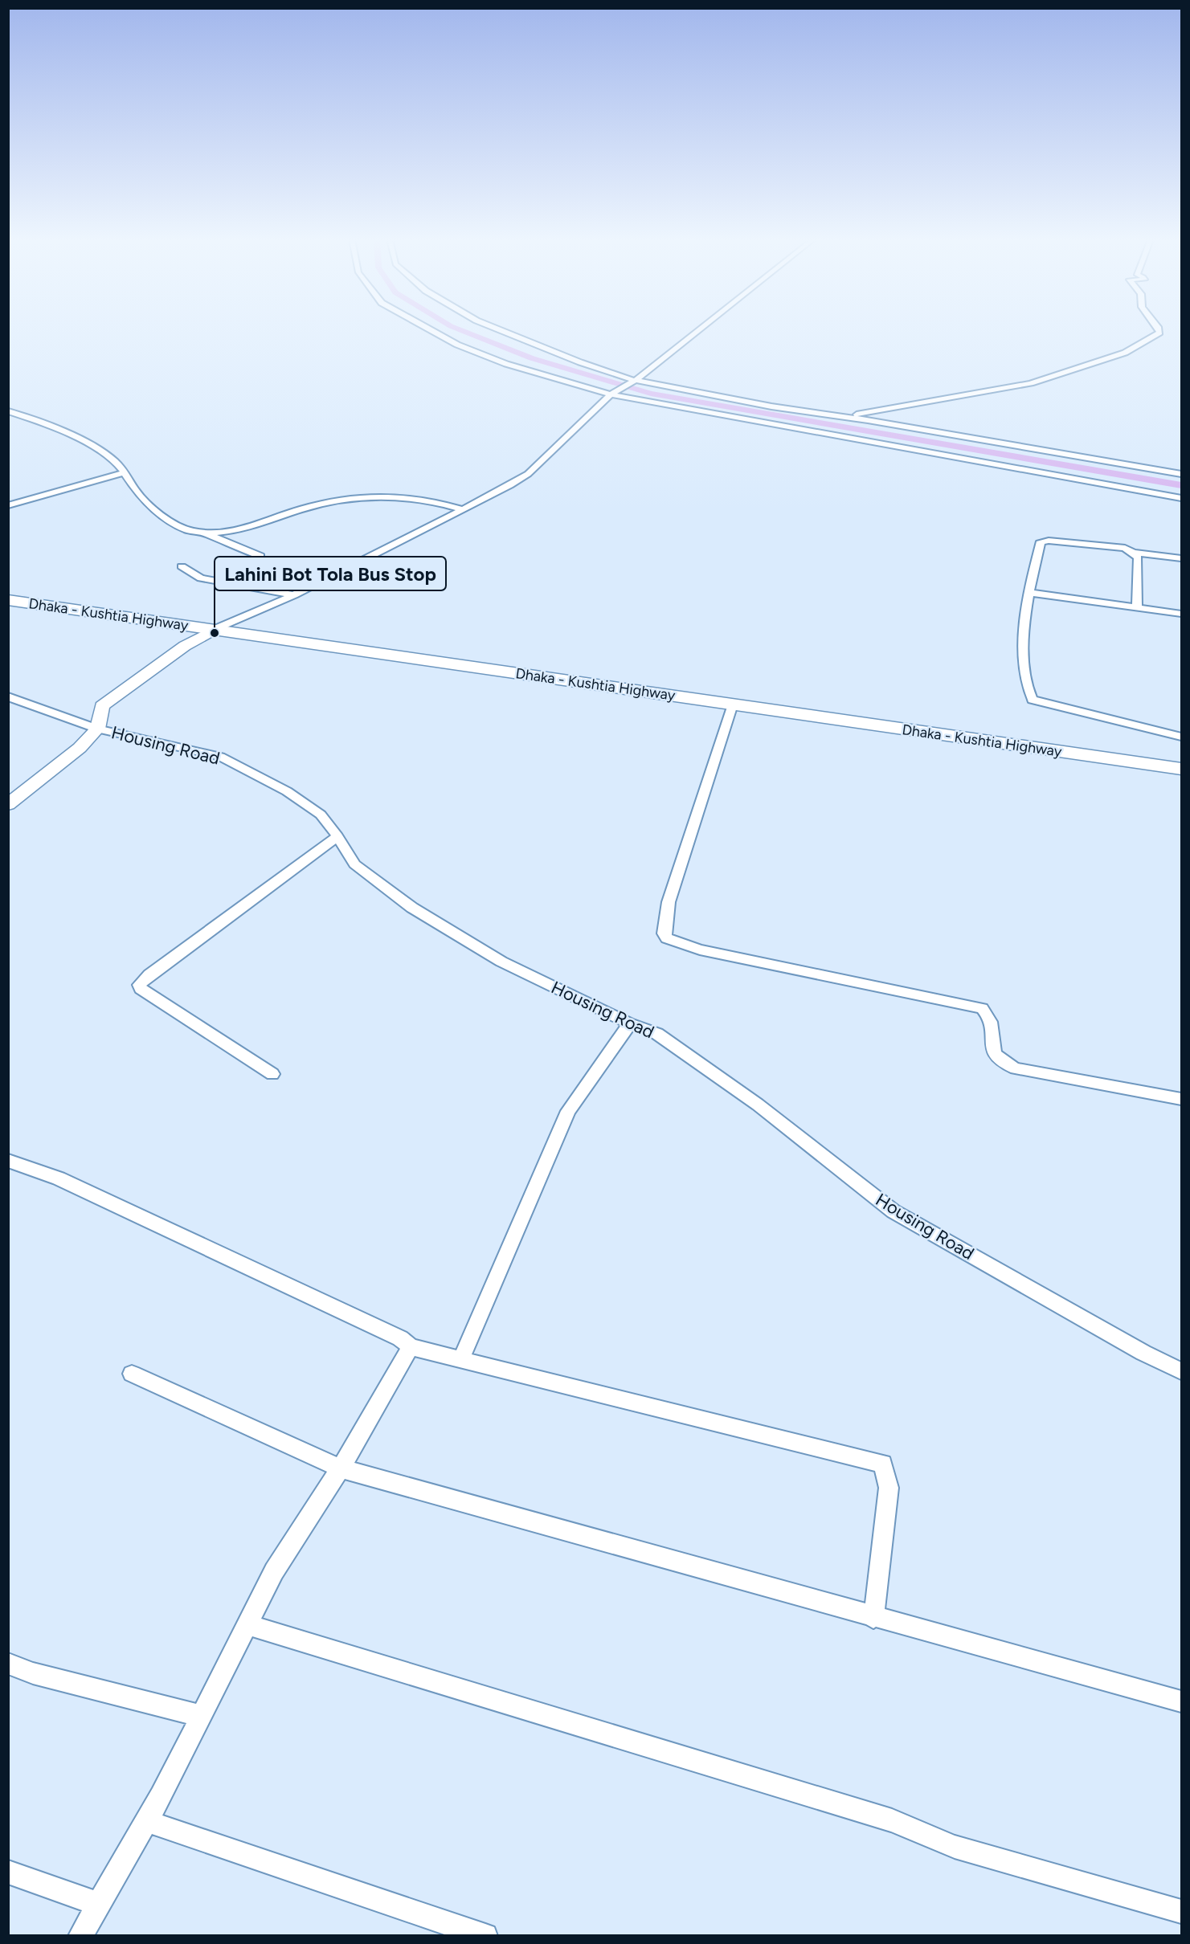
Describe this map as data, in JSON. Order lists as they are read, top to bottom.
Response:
{
  "streets": {
    "main road": ["Dhaka - Kushtia Highway"],
    "street": ["Housing Road"]
  },
  "places": ["Lahini Bot Tola Bus Stop"]
}
